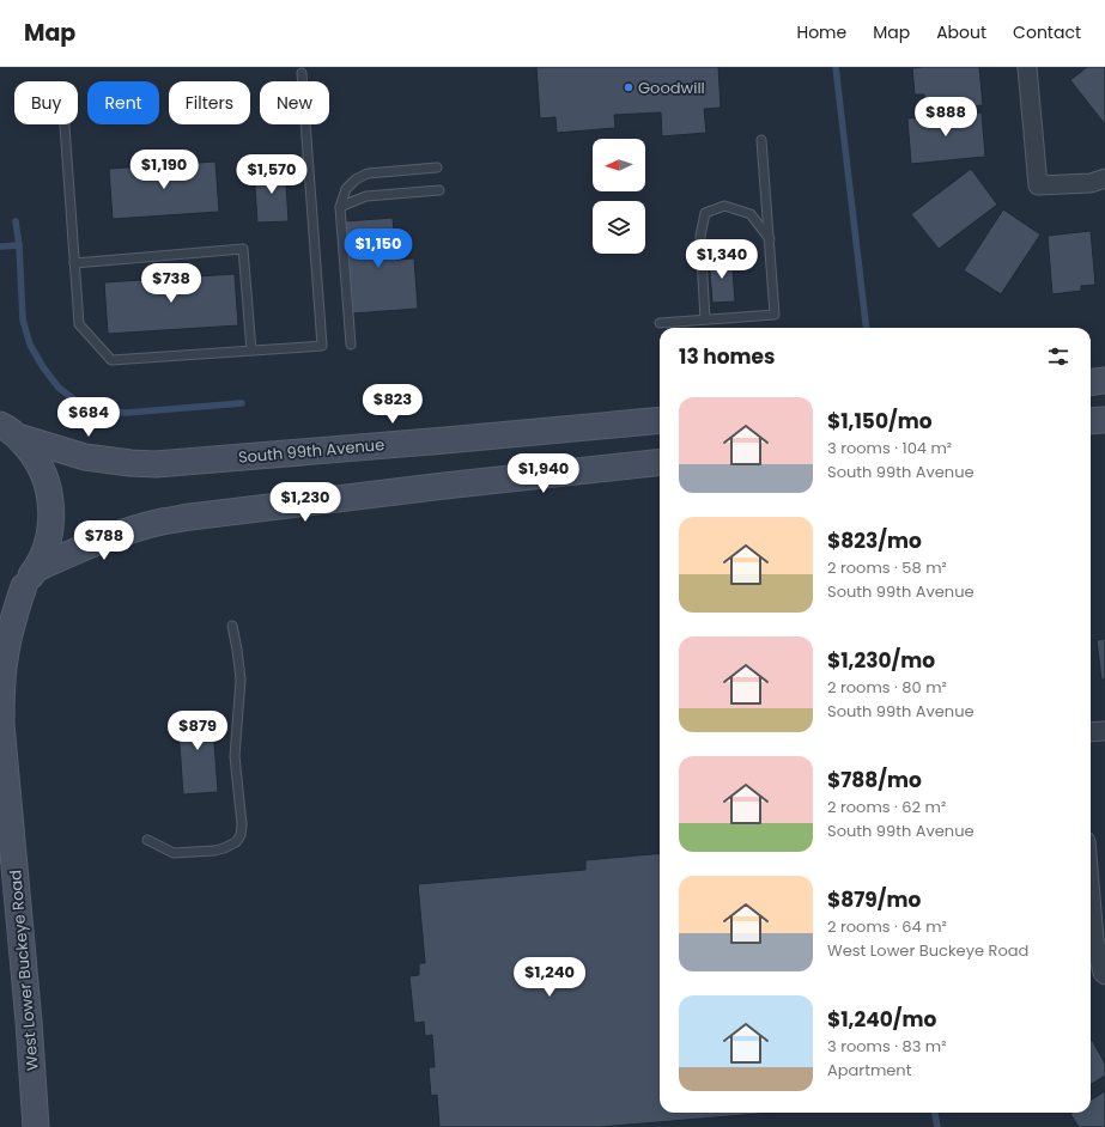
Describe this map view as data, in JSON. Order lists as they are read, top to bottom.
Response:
{
  "streets": {
    "main road": ["South 99th Avenue", "West Lower Buckeye Road"]
  },
  "crossings": [
    ["South 99th Avenue", "West Lower Buckeye Road"]
  ],
  "places": ["Goodwill"],
  "north": "left",
  "page": {
    "header": "Map",
    "nav": [
      "Home",
      "Map",
      "About",
      "Contact"
    ],
    "chip": [
      "Buy",
      "Rent",
      "Filters",
      "New"
    ],
    "price": [
      "$888",
      "$1,190",
      "$1,570",
      "$1,150",
      "$1,340",
      "$738",
      "$823",
      "$684",
      "$1,940",
      "$1,230",
      "$788",
      "$879",
      "$1,240"
    ],
    "heading": "13 homes",
    "list": [
      {
        "name": "$1,150/mo",
        "note": "3 rooms · 104 m² · South 99th Avenue"
      },
      {
        "name": "$823/mo",
        "note": "2 rooms · 58 m² · South 99th Avenue"
      },
      {
        "name": "$1,230/mo",
        "note": "2 rooms · 80 m² · South 99th Avenue"
      },
      {
        "name": "$788/mo",
        "note": "2 rooms · 62 m² · South 99th Avenue"
      },
      {
        "name": "$879/mo",
        "note": "2 rooms · 64 m² · West Lower Buckeye Road"
      },
      {
        "name": "$1,240/mo",
        "note": "3 rooms · 83 m² · Apartment"
      }
    ]
  }
}
